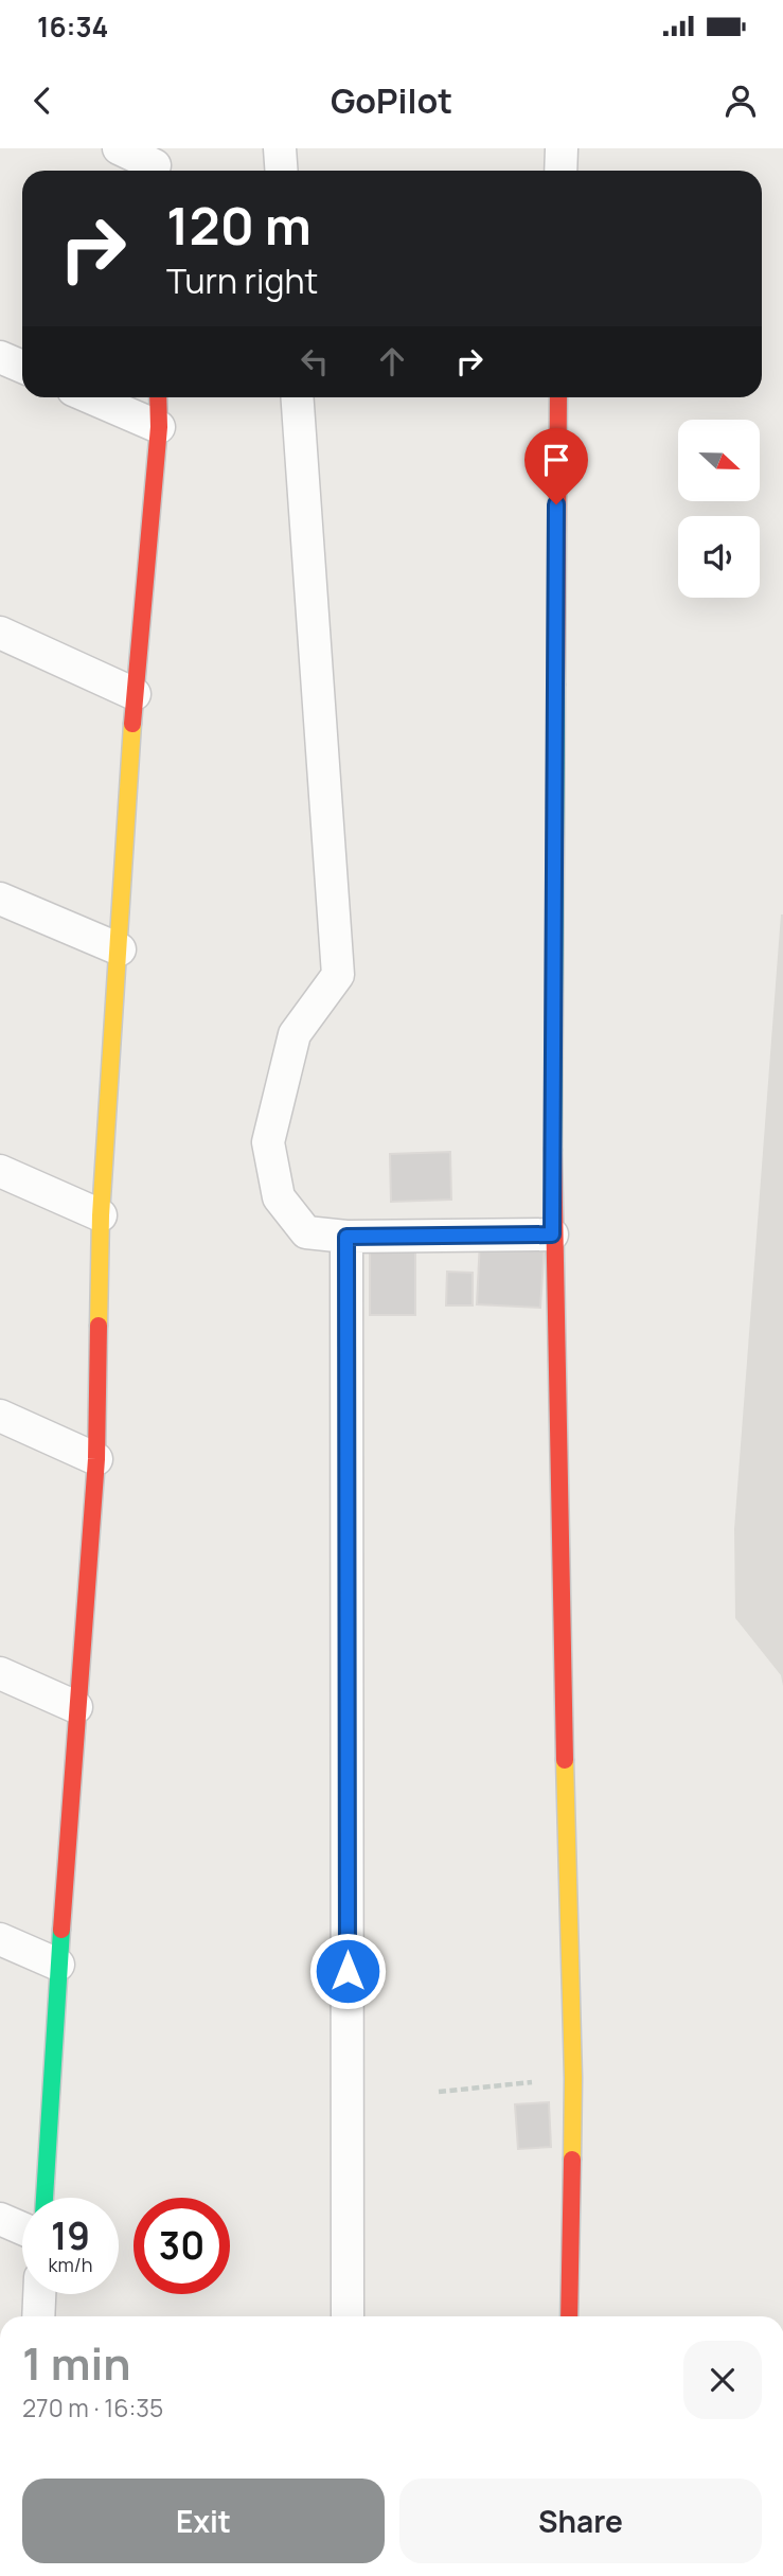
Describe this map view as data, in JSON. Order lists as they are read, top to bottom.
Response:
{
  "north": "right",
  "page": {
    "status": "16:34",
    "header": "GoPilot",
    "turn": ["120 m", "Turn right"],
    "speed": "19 km/h",
    "limit": "30",
    "heading": ["1 min", "270 m · 16:35"],
    "buttons": ["Exit", "Share"]
  }
}
